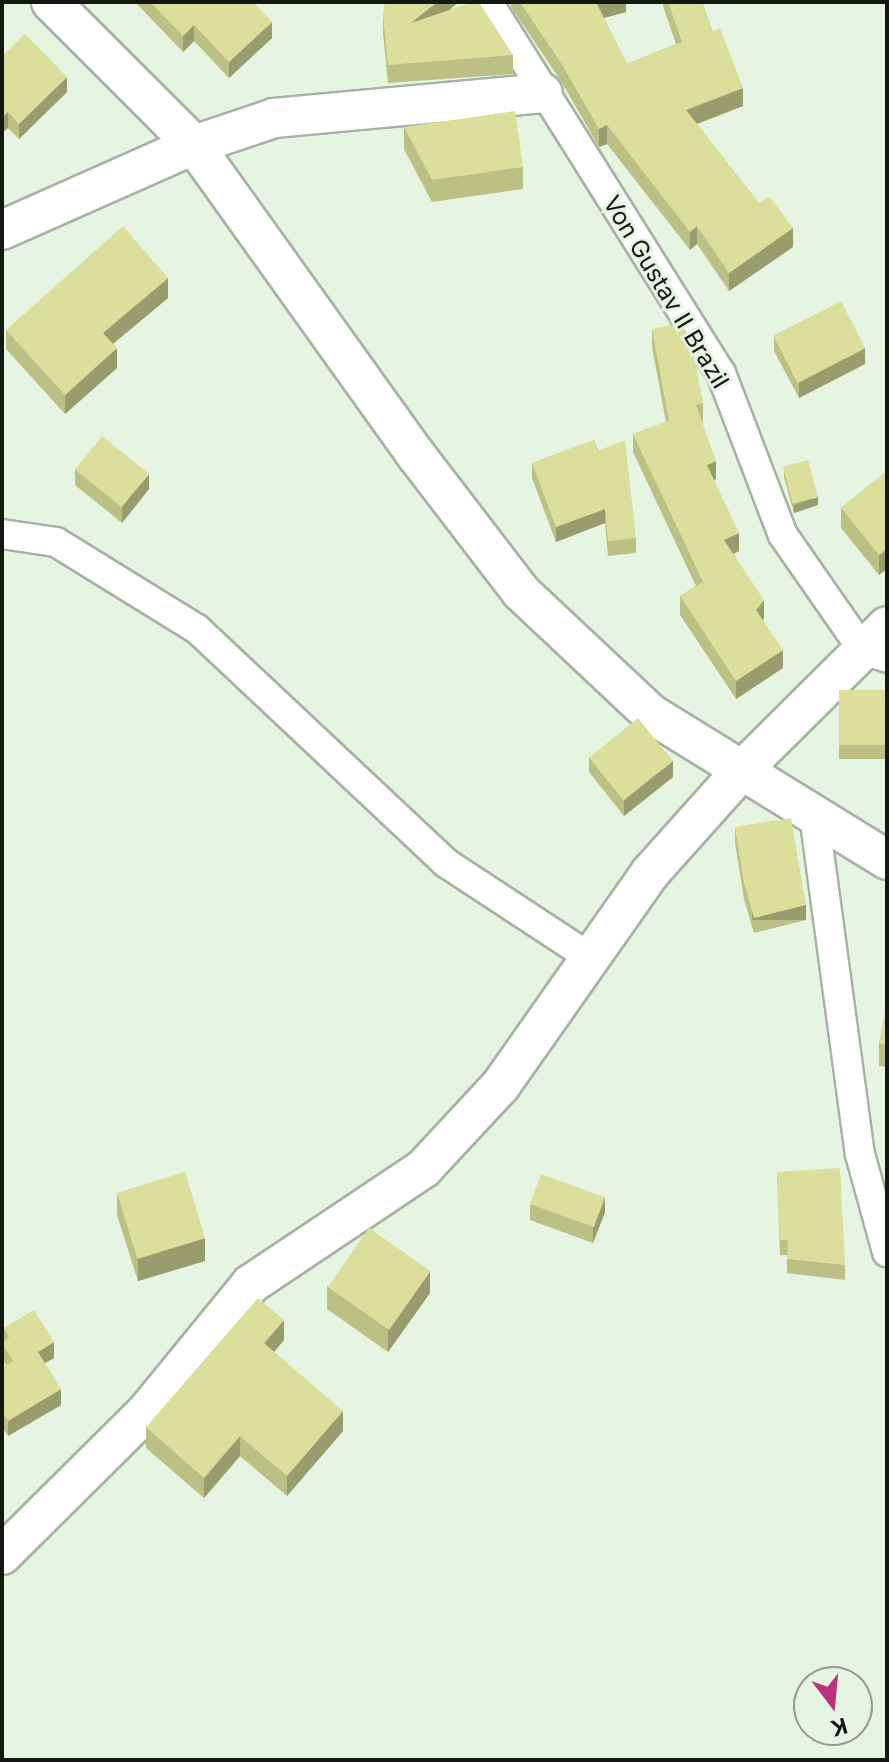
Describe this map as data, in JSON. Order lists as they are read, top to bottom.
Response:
{
  "streets": {
    "street": ["Von Gustav II Brazil"]
  },
  "north": "bottom"
}
